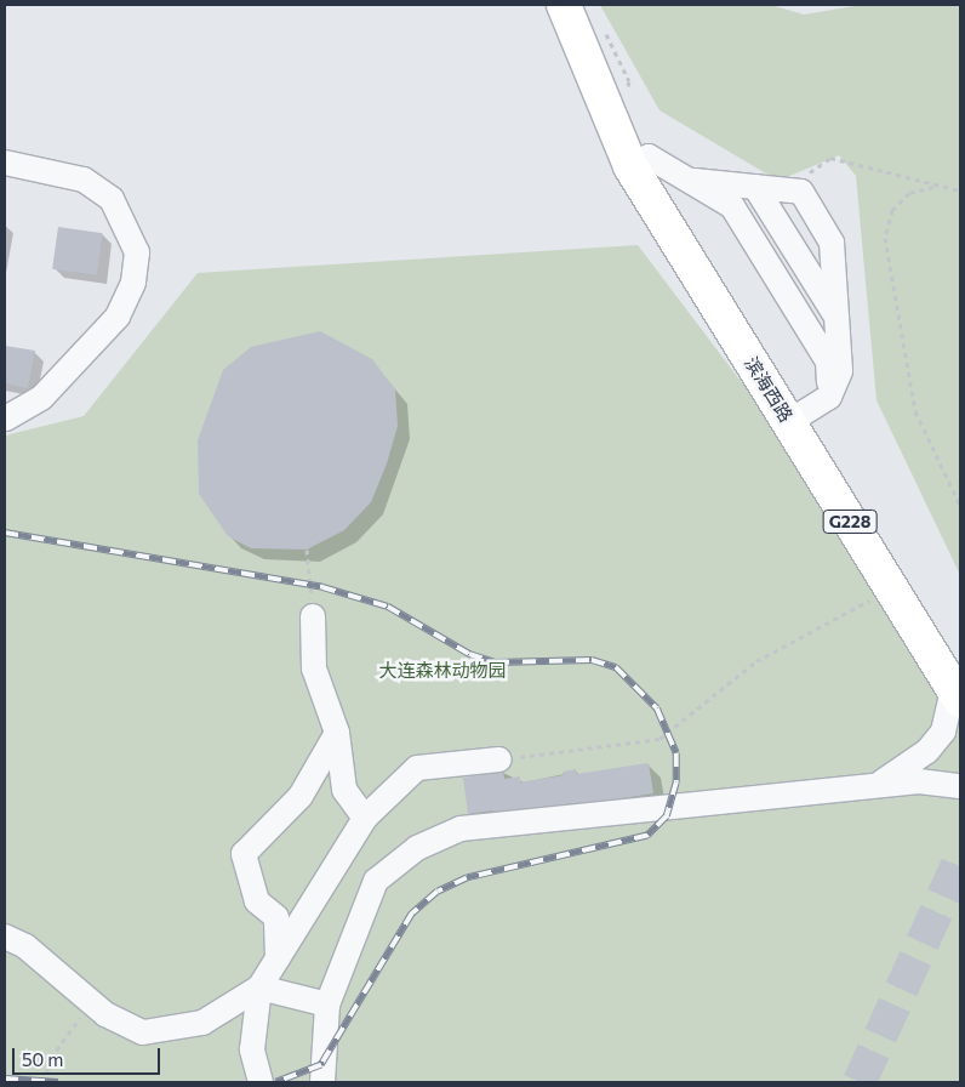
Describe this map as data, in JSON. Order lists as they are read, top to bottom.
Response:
{
  "streets": {
    "highway": ["滨海西路", "G228"]
  },
  "parks": ["大连森林动物园"],
  "scale_bar": "50 m"
}
